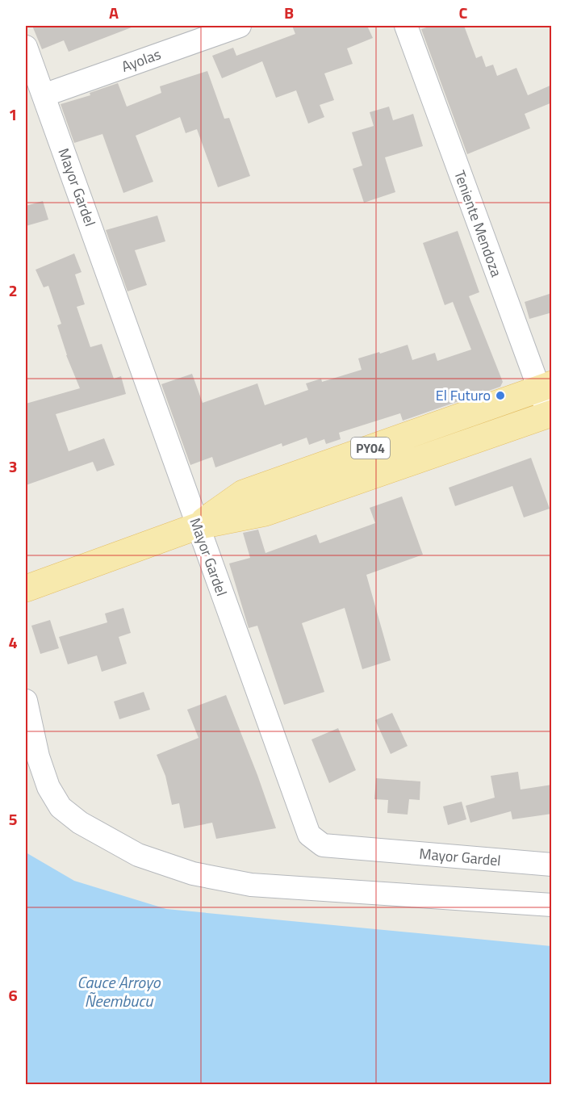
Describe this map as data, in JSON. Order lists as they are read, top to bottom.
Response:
{
  "streets": {
    "main road": ["PY04"],
    "street": ["Ayolas", "Mayor Gardel", "Teniente Mendoza"]
  },
  "crossings": [
    ["Ayolas", "Mayor Gardel"],
    ["Mayor Gardel", "PY04"],
    ["Teniente Mendoza", "PY04"]
  ],
  "water": ["Cauce Arroyo Ñeembucu"],
  "places": ["El Futuro"],
  "grid": {
    "columns": ["A", "B", "C"],
    "rows": [
      "1",
      "2",
      "3",
      "4",
      "5",
      "6"
    ]
  }
}
